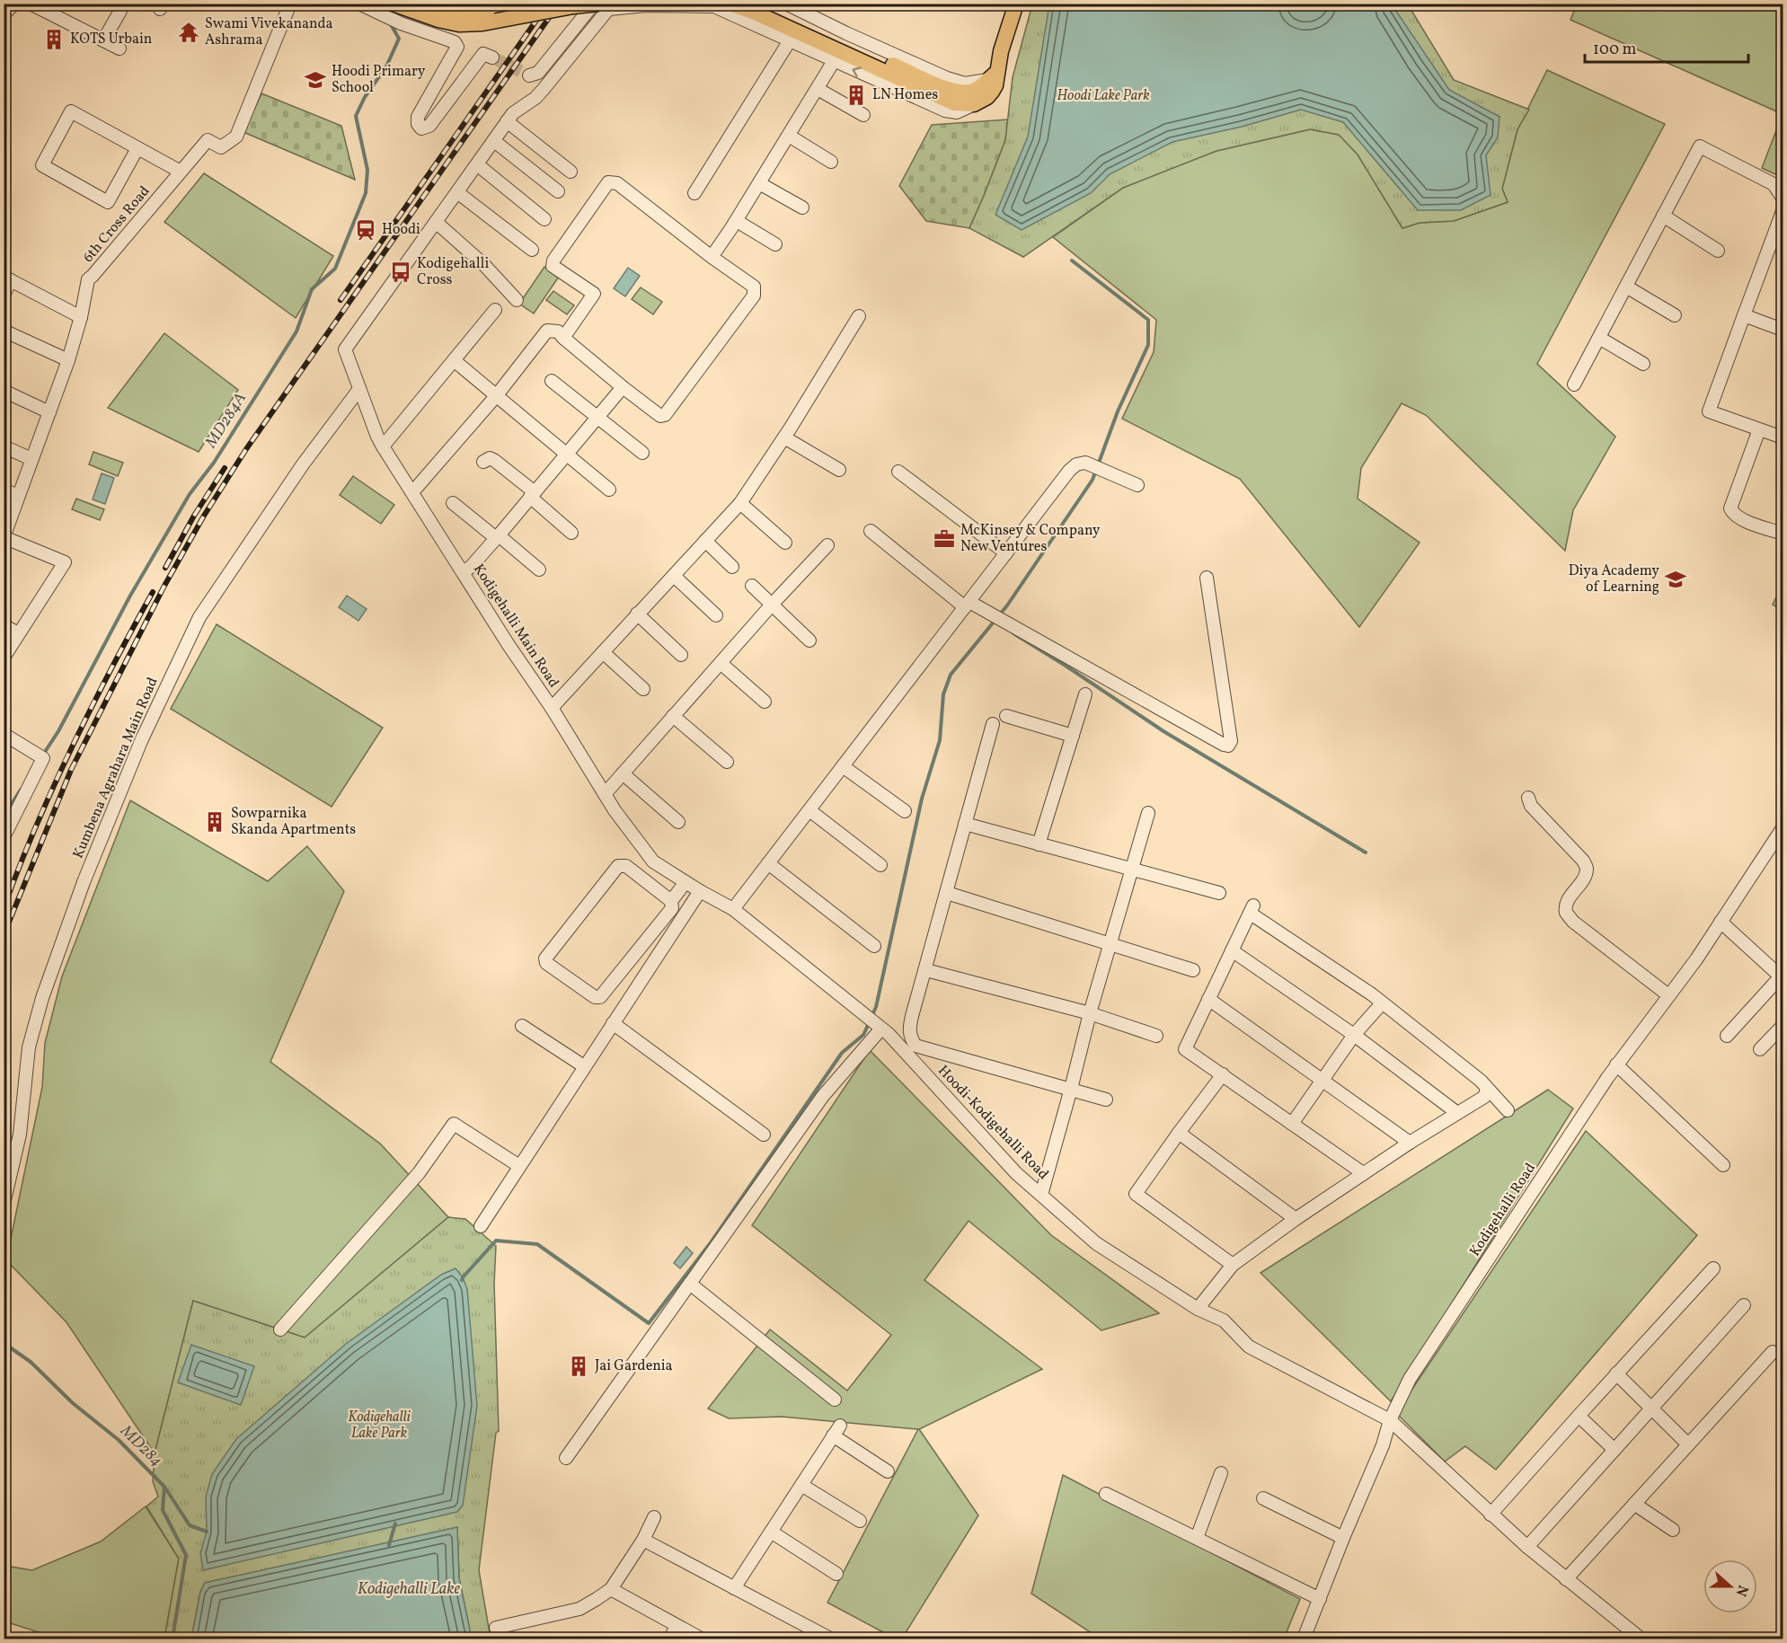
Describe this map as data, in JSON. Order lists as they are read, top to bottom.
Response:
{
  "streets": {
    "street": [
      "6th Cross Road",
      "Kodigehalli Main Road",
      "Kumbena Agrahara Main Road",
      "Hoodi-Kodigehalli Road",
      "Kodigehalli Road"
    ]
  },
  "crossings": [
    ["Kodigehalli Main Road", "Kumbena Agrahara Main Road"],
    ["Kodigehalli Main Road", "Hoodi-Kodigehalli Road"],
    ["Hoodi-Kodigehalli Road", "Kodigehalli Road"]
  ],
  "water": ["MD284A", "MD284", "Kodigehalli Lake"],
  "parks": ["Hoodi Lake Park", "Kodigehalli Lake Park"],
  "places": {
    "temple": ["Swami Vivekananda Ashrama"],
    "building": [
      "KOTS Urbain",
      "LN Homes",
      "Sowparnika Skanda Apartments",
      "Jai Gardenia"
    ],
    "school or university": ["Hoodi Primary School", "Diya Academy of Learning"],
    "station": ["Hoodi"],
    "bus stop": ["Kodigehalli Cross"],
    "office": ["McKinsey & Company New Ventures"]
  },
  "scale_bar": "100 m",
  "north": "right"
}
